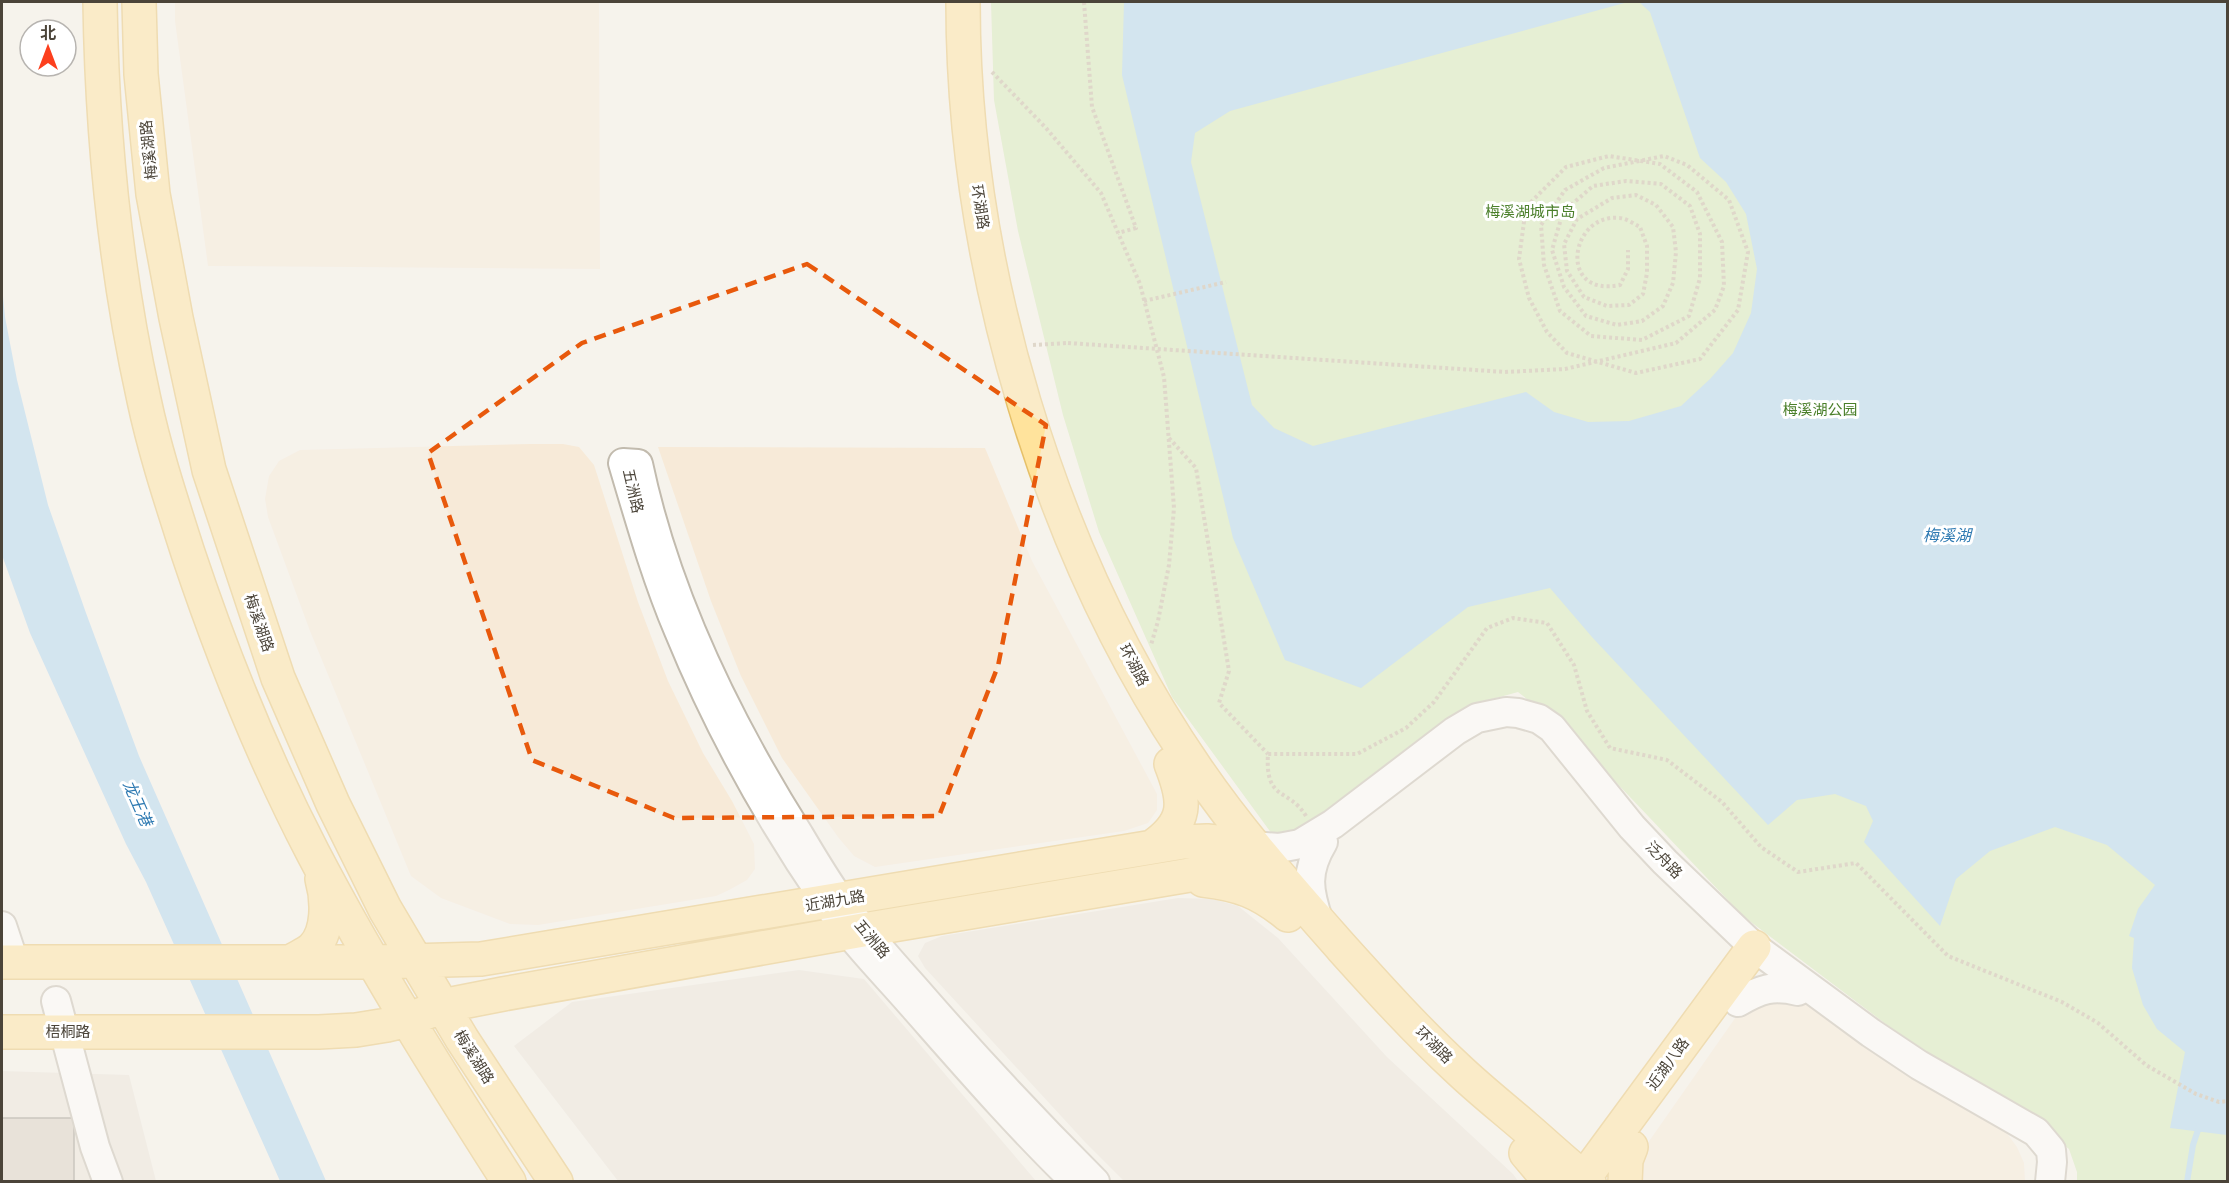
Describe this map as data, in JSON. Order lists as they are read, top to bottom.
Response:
{
  "streets": {
    "main road": [
      "梅溪湖路",
      "环湖路",
      "近湖九路",
      "梧桐路",
      "近湖八路"
    ],
    "street": ["五洲路", "泛舟路"]
  },
  "crossings": [
    ["梅溪湖路", "近湖九路"],
    ["环湖路", "泛舟路"],
    ["环湖路", "近湖九路"],
    ["环湖路", "近湖八路"],
    ["五洲路", "近湖九路"],
    ["泛舟路", "近湖九路"],
    ["泛舟路", "近湖八路"]
  ],
  "water": ["梅溪湖", "龙王港"],
  "parks": ["梅溪湖城市岛", "梅溪湖公园"],
  "north": "top"
}
